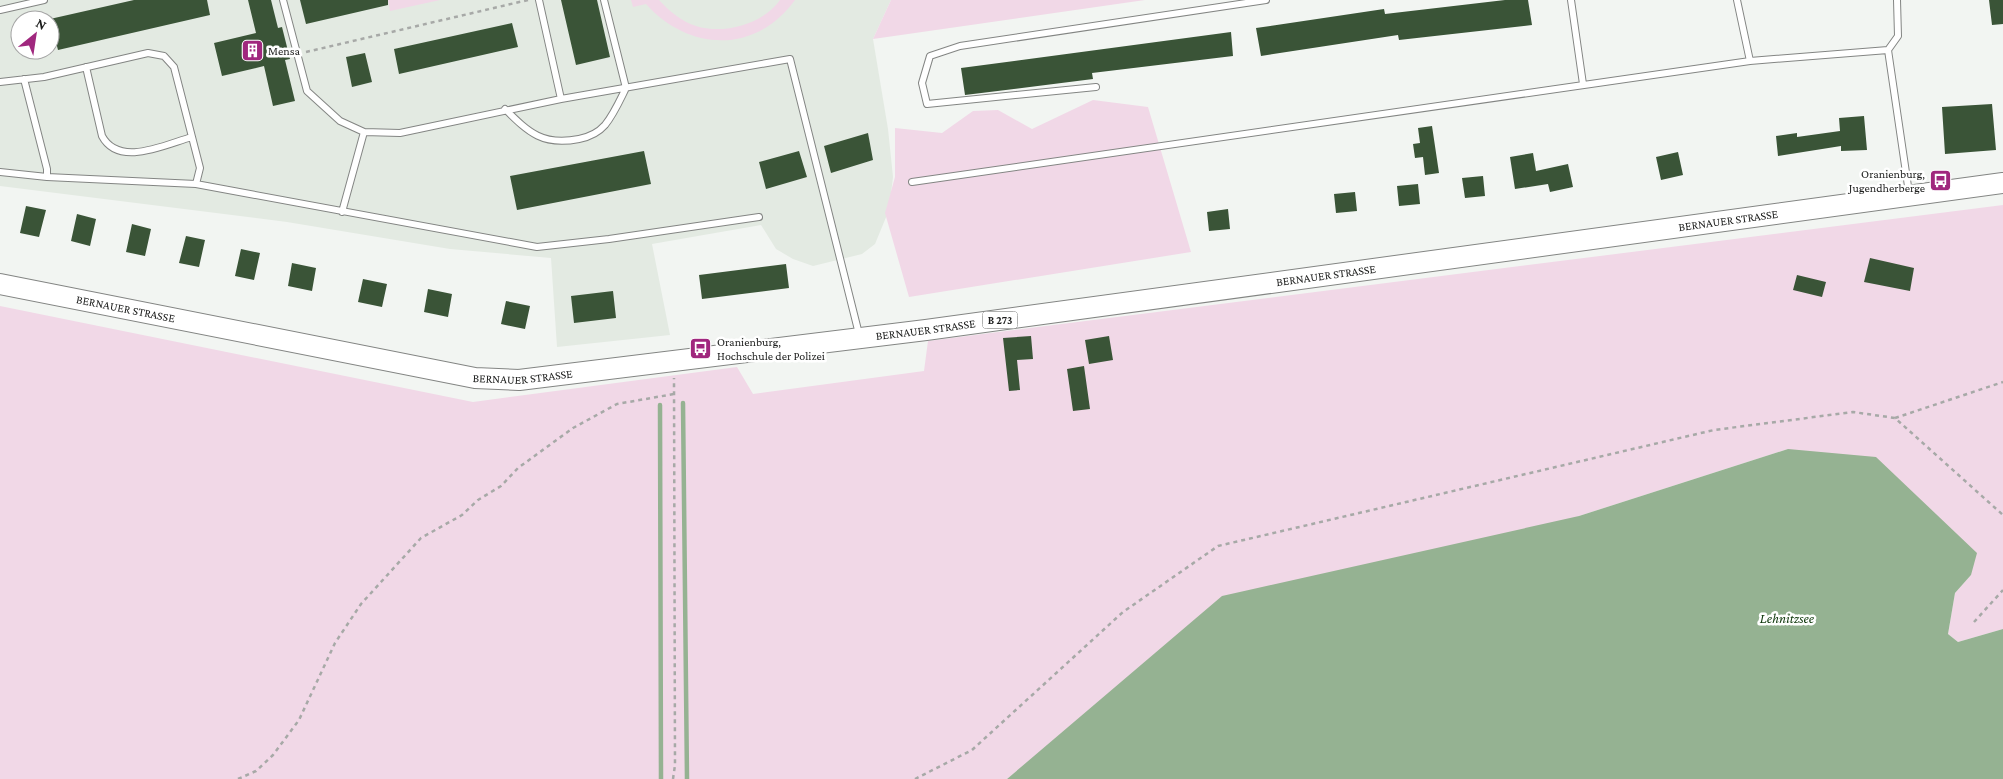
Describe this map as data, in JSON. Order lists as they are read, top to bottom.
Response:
{
  "streets": {
    "main road": ["BERNAUER STRASSE", "B 273"]
  },
  "water": ["Lehnitzsee"],
  "places": {
    "building": ["Mensa"],
    "bus stop": ["Oranienburg, Jugendherberge", "Oranienburg, Hochschule der Polizei"]
  },
  "north": "top right"
}
